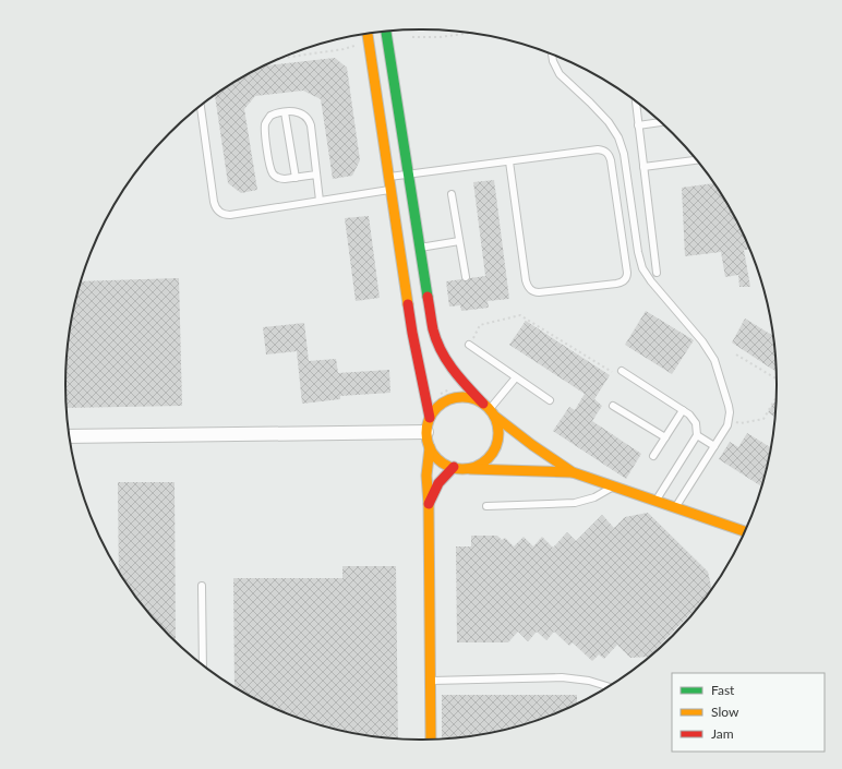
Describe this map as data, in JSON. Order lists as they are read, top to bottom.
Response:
{
  "legend": ["Fast", "Slow", "Jam"]
}
